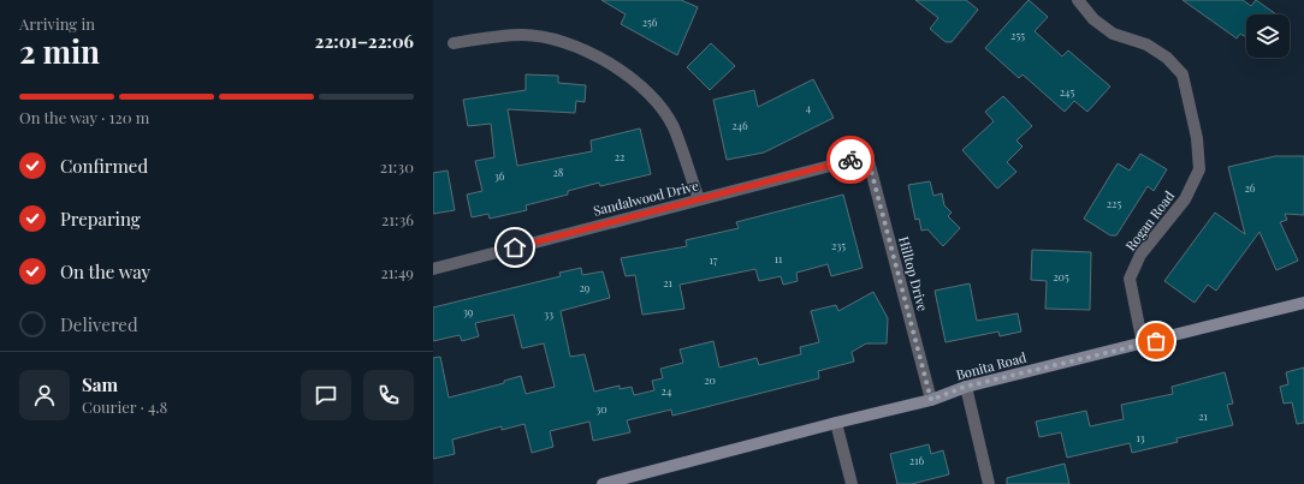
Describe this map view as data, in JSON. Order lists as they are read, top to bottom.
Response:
{
  "streets": {
    "street": [
      "Sandalwood Drive",
      "Rogan Road",
      "Hilltop Drive",
      "Bonita Road"
    ]
  },
  "crossings": [
    ["Sandalwood Drive", "Hilltop Drive"],
    ["Rogan Road", "Bonita Road"],
    ["Hilltop Drive", "Bonita Road"]
  ],
  "house_numbers": [
    "256",
    "255",
    "245",
    "4",
    "246",
    "22",
    "28",
    "36",
    "26",
    "225",
    "235",
    "11",
    "17",
    "205",
    "21",
    "29",
    "39",
    "33",
    "20",
    "24",
    "30",
    "21",
    "13",
    "216"
  ],
  "page": {
    "heading": ["2 min", "Arriving in", "22:01–22:06"],
    "panel": ["Sam", "Courier · 4.8"],
    "bar": "On the way · 120 m",
    "list": [
      ["Confirmed", "21:30"],
      ["Preparing", "21:36"],
      ["On the way", "21:49"],
      "Delivered"
    ]
  }
}
